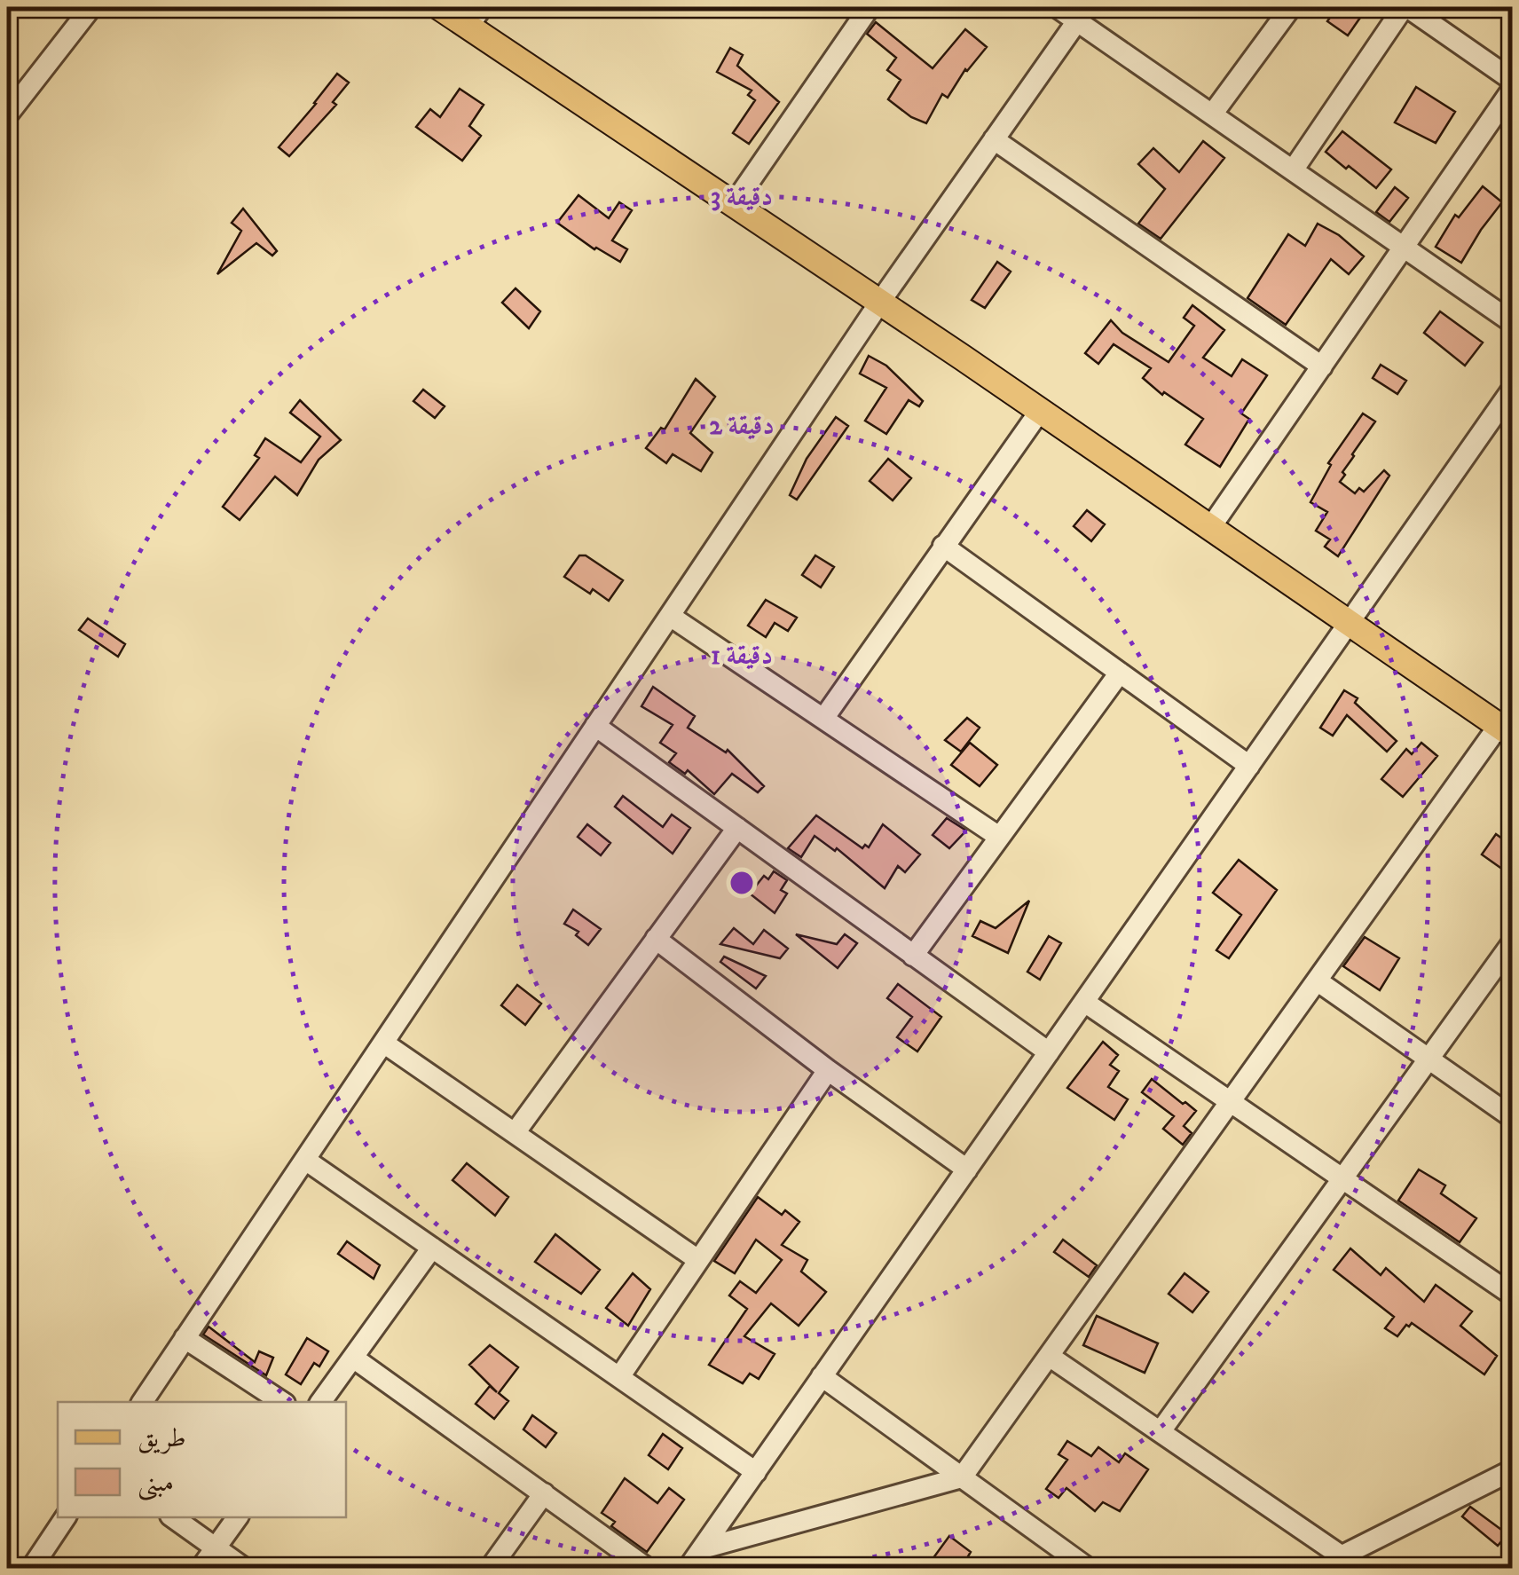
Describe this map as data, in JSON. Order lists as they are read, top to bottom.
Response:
{
  "legend": ["طريق", "مبنى"],
  "rings": ["3 دقيقة", "2 دقيقة", "1 دقيقة"]
}
